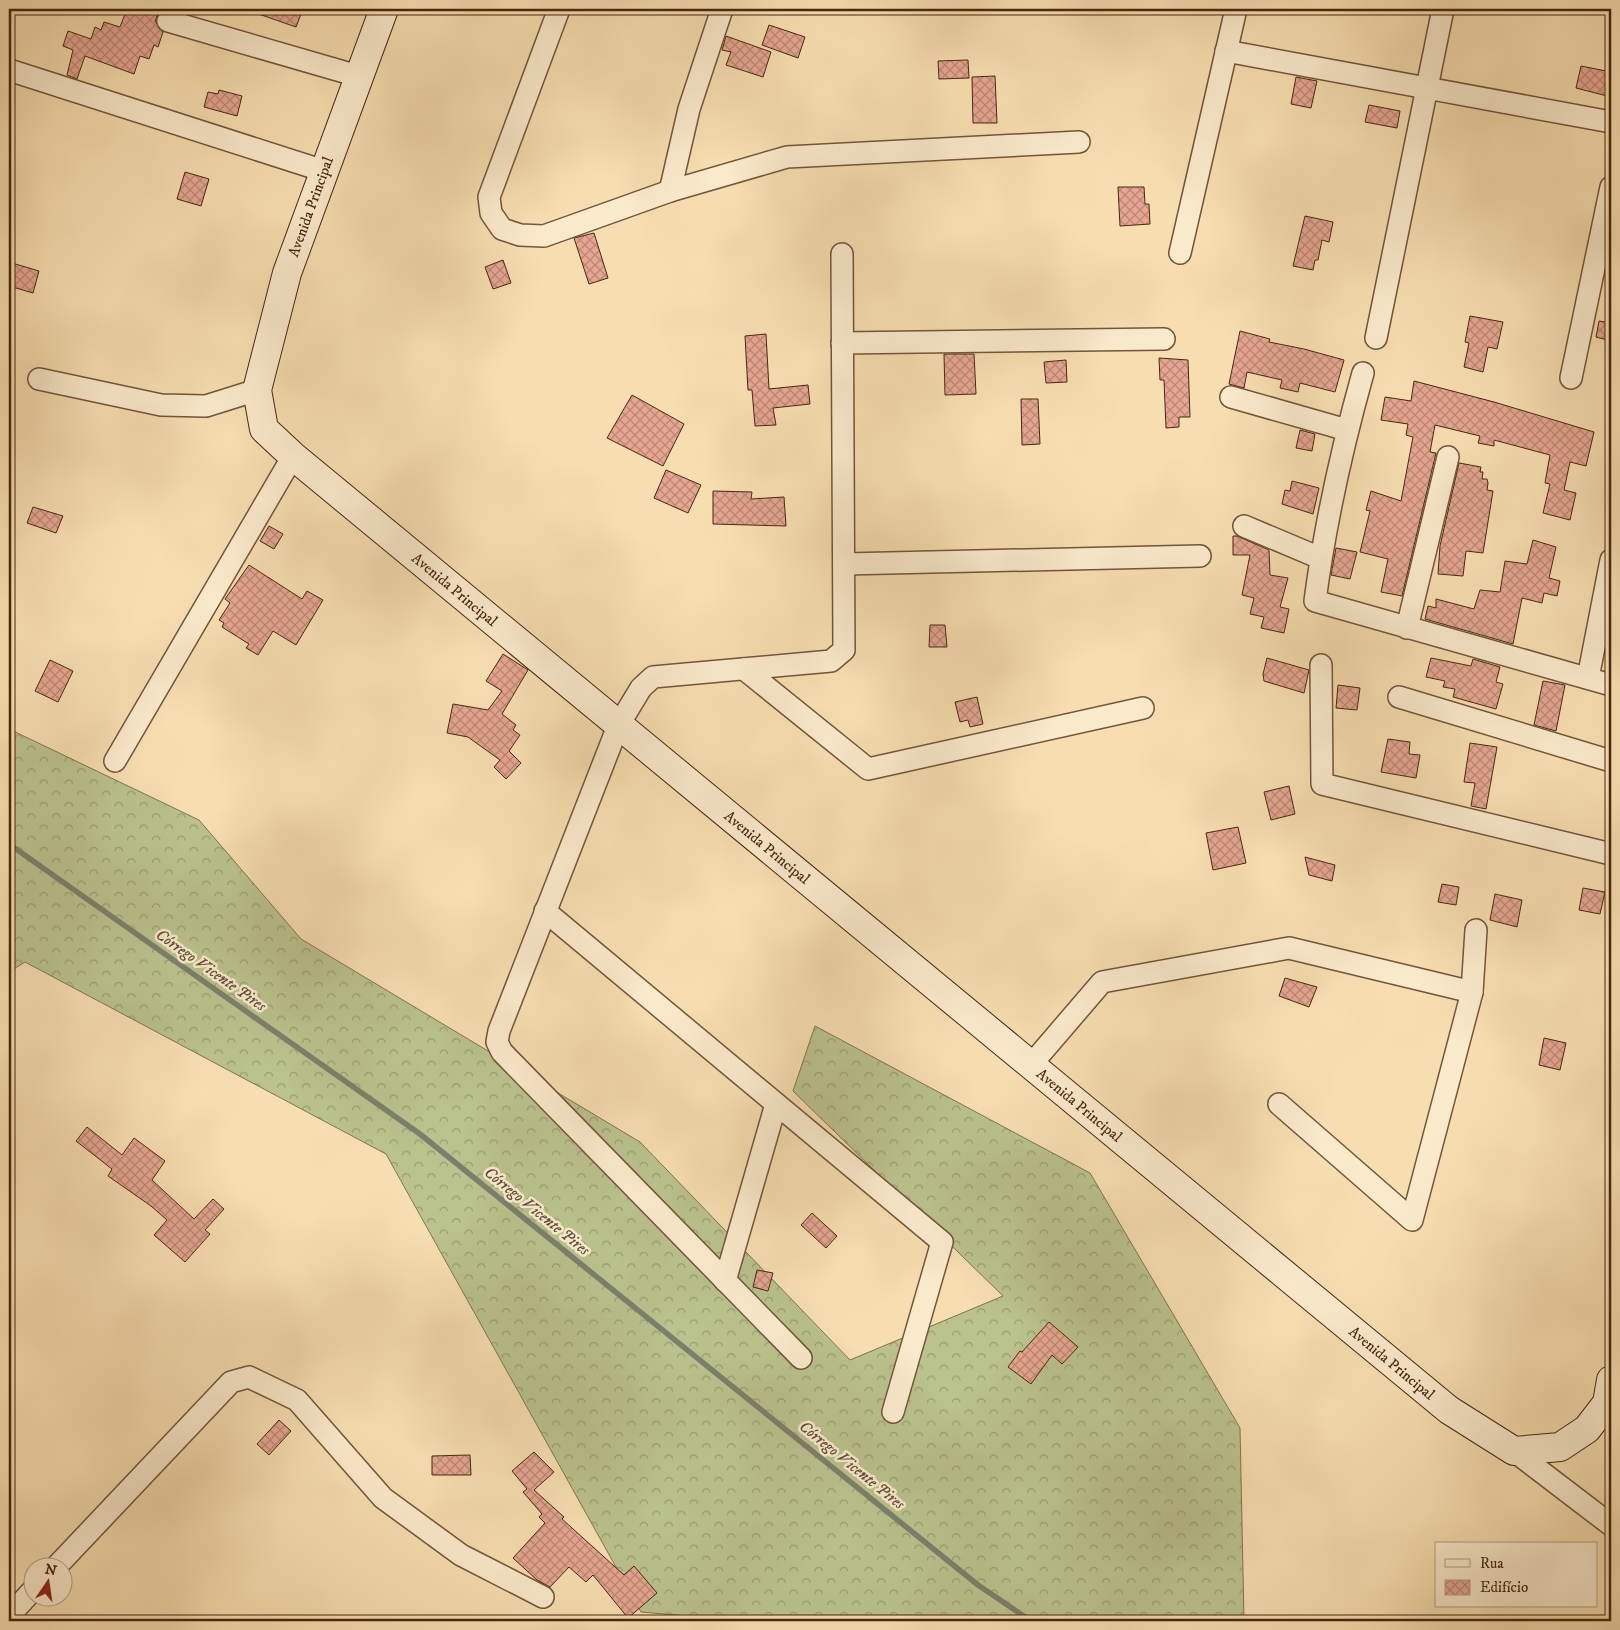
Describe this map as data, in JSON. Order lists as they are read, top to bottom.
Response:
{
  "streets": {
    "street": ["Avenida Principal"]
  },
  "water": ["Córrego Vicente Pires"],
  "legend": ["Rua", "Edifício"],
  "north": "top"
}
